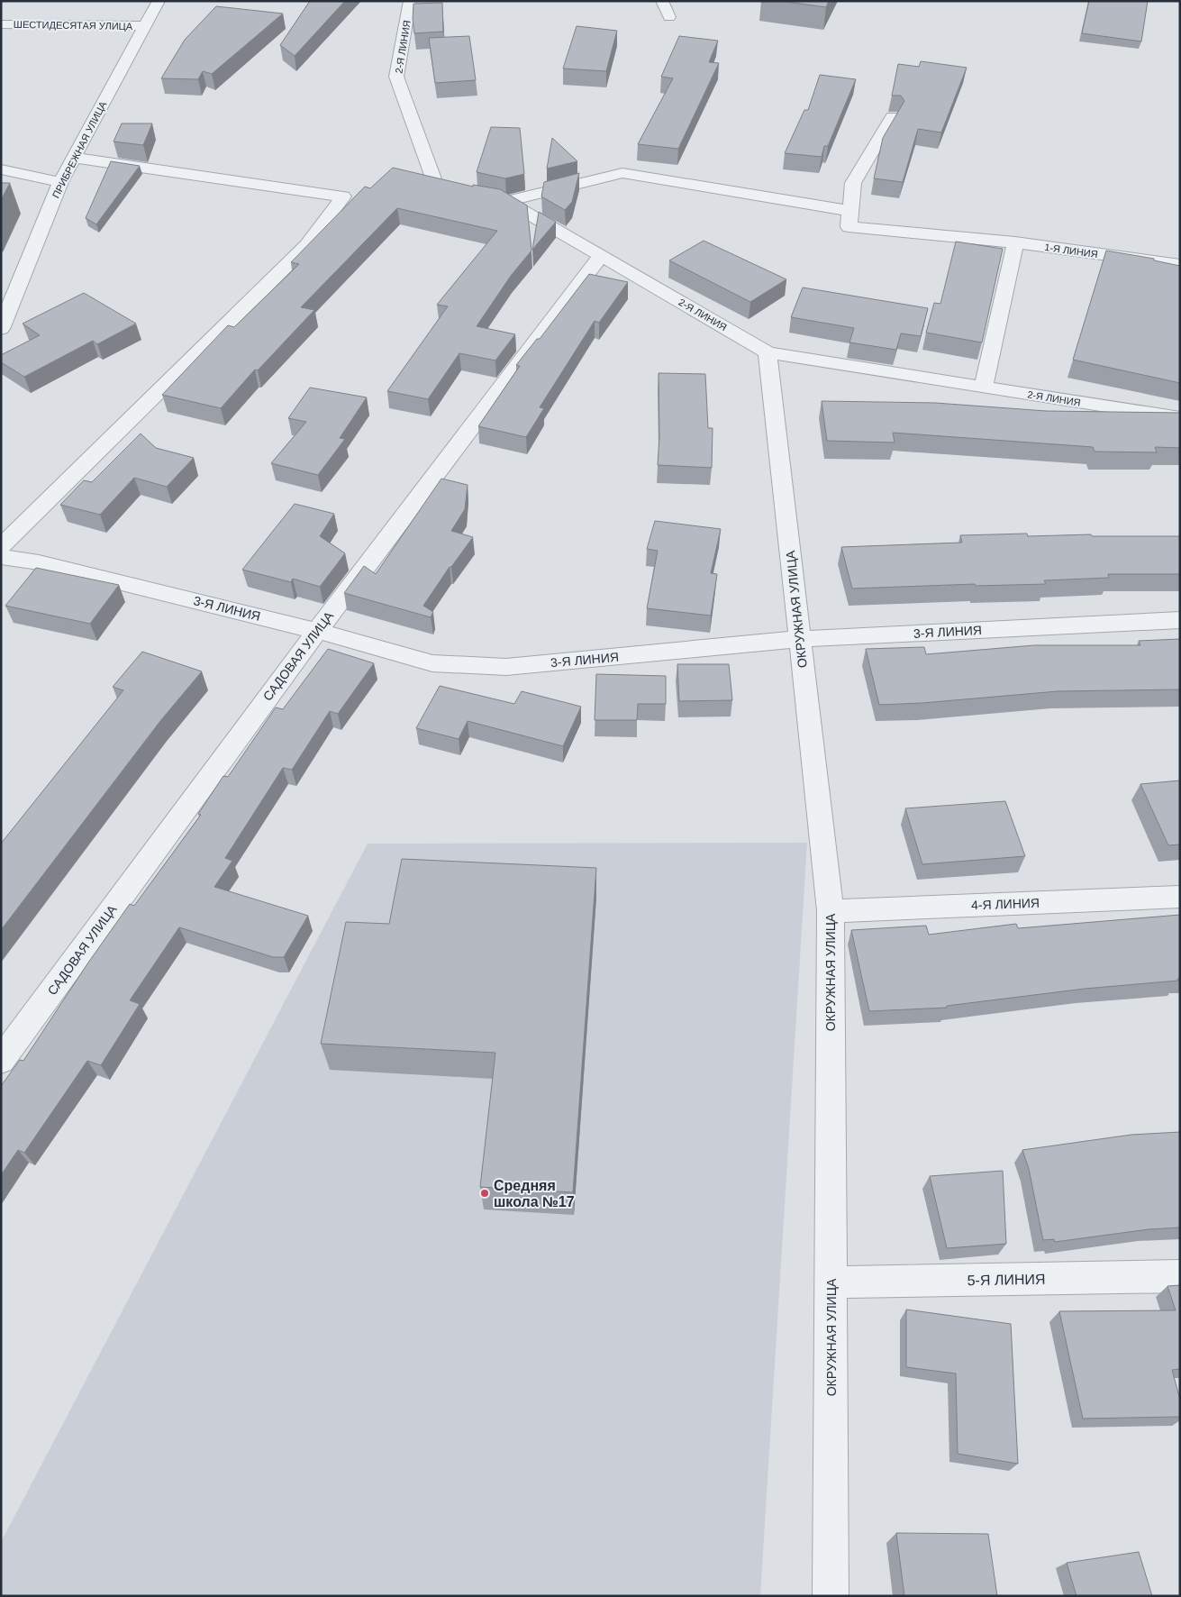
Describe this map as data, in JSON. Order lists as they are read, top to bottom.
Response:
{
  "streets": {
    "street": [
      "ШЕСТИДЕСЯТАЯ УЛИЦА",
      "2-Я ЛИНИЯ",
      "ПРИБРЕЖНАЯ УЛИЦА",
      "1-Я ЛИНИЯ",
      "3-Я ЛИНИЯ",
      "ОКРУЖНАЯ УЛИЦА",
      "САДОВАЯ УЛИЦА",
      "4-Я ЛИНИЯ",
      "5-Я ЛИНИЯ"
    ]
  },
  "crossings": [
    ["ШЕСТИДЕСЯТАЯ УЛИЦА", "ПРИБРЕЖНАЯ УЛИЦА"],
    ["2-Я ЛИНИЯ", "ОКРУЖНАЯ УЛИЦА"],
    ["2-Я ЛИНИЯ", "САДОВАЯ УЛИЦА"],
    ["3-Я ЛИНИЯ", "ОКРУЖНАЯ УЛИЦА"],
    ["3-Я ЛИНИЯ", "САДОВАЯ УЛИЦА"],
    ["ОКРУЖНАЯ УЛИЦА", "4-Я ЛИНИЯ"],
    ["ОКРУЖНАЯ УЛИЦА", "5-Я ЛИНИЯ"]
  ],
  "places": ["Средняя школа №17"]
}
